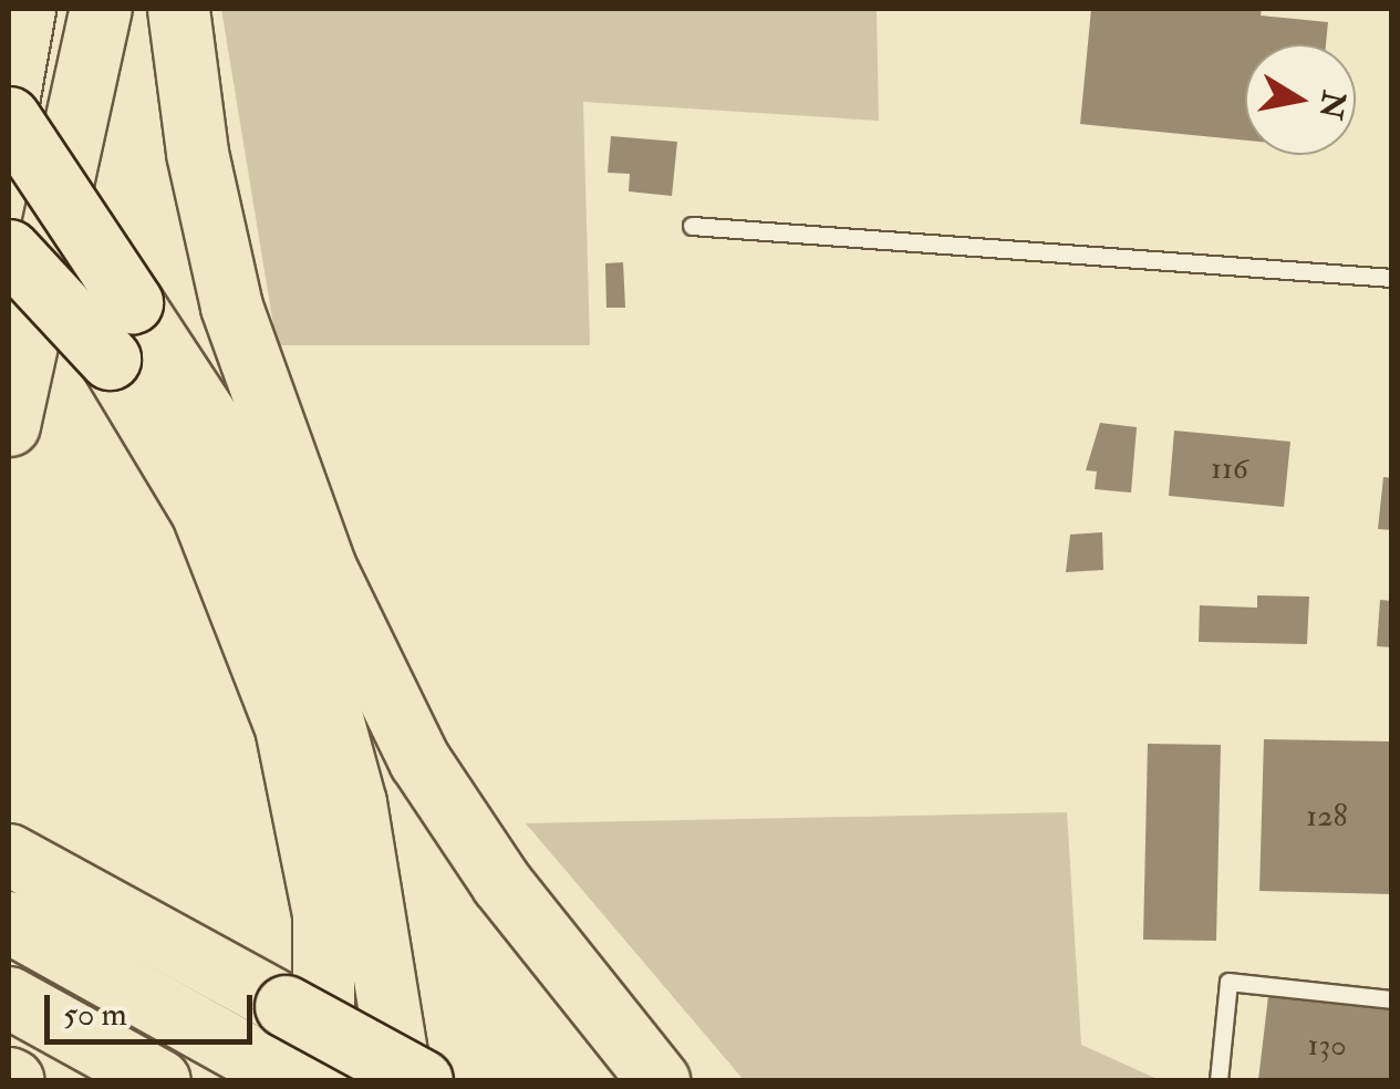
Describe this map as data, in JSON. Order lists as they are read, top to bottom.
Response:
{
  "house_numbers": ["116", "128", "130"],
  "scale_bar": "50 m",
  "north": "right"
}
